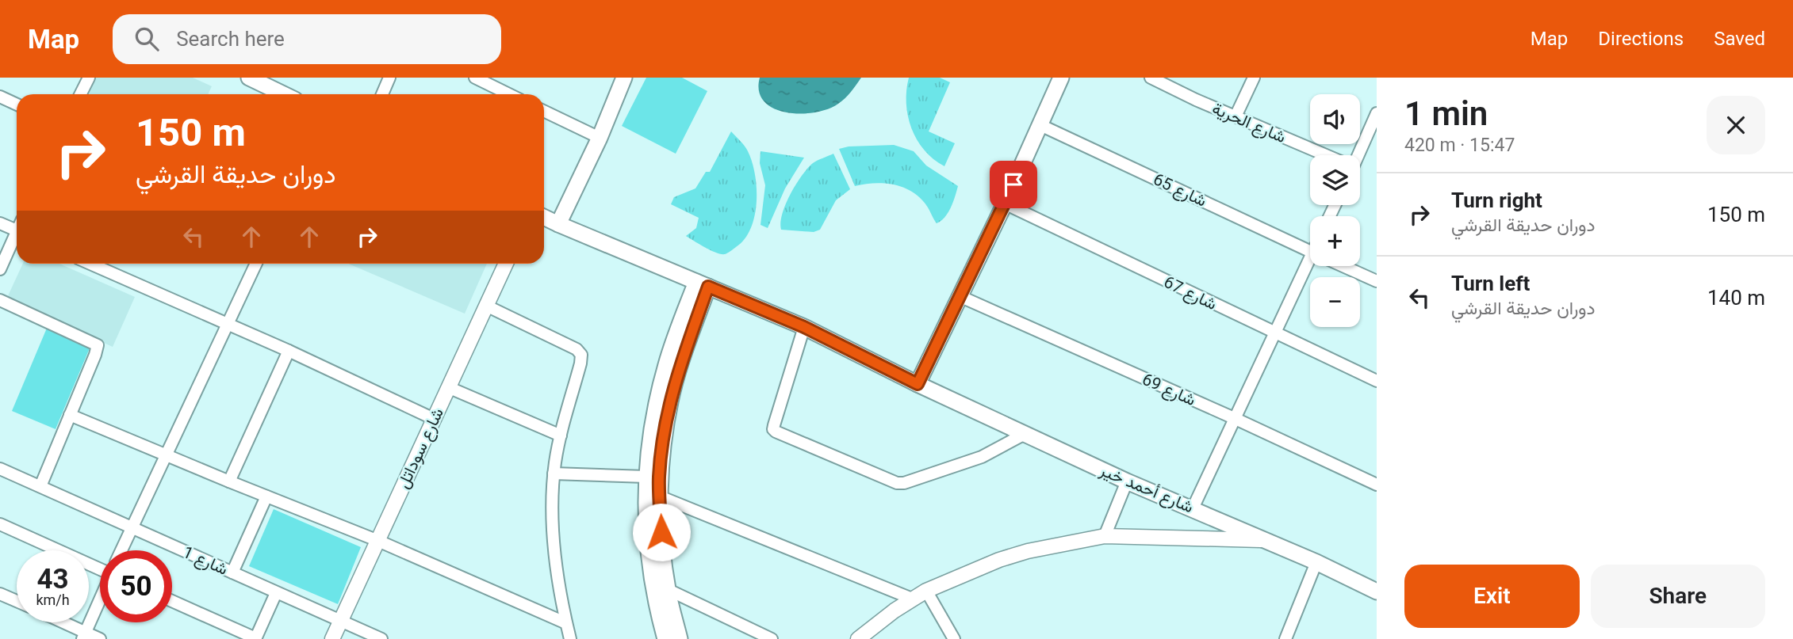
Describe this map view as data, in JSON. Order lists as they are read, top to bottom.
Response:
{
  "streets": {
    "main road": ["شارع أحمد خير"],
    "street": [
      "شارع الحرية",
      "شارع 65",
      "شارع 67",
      "شارع 69",
      "شارع سوداتل",
      "شارع 1"
    ]
  },
  "crossings": [
    ["شارع سوداتل", "شارع 1"]
  ],
  "page": {
    "header": "Map",
    "search": "Search here",
    "nav": ["Map", "Directions", "Saved"],
    "heading": ["1 min", "420 m · 15:47"],
    "map_buttons": ["+", "−"],
    "turn": ["150 m", "دوران حديقة القرشي"],
    "list": [
      {
        "name": "Turn right",
        "note": "دوران حديقة القرشي",
        "value": "150 m"
      },
      {
        "name": "Turn left",
        "note": "دوران حديقة القرشي",
        "value": "140 m"
      }
    ],
    "speed": "43 km/h",
    "limit": "50",
    "buttons": ["Exit", "Share"]
  }
}
